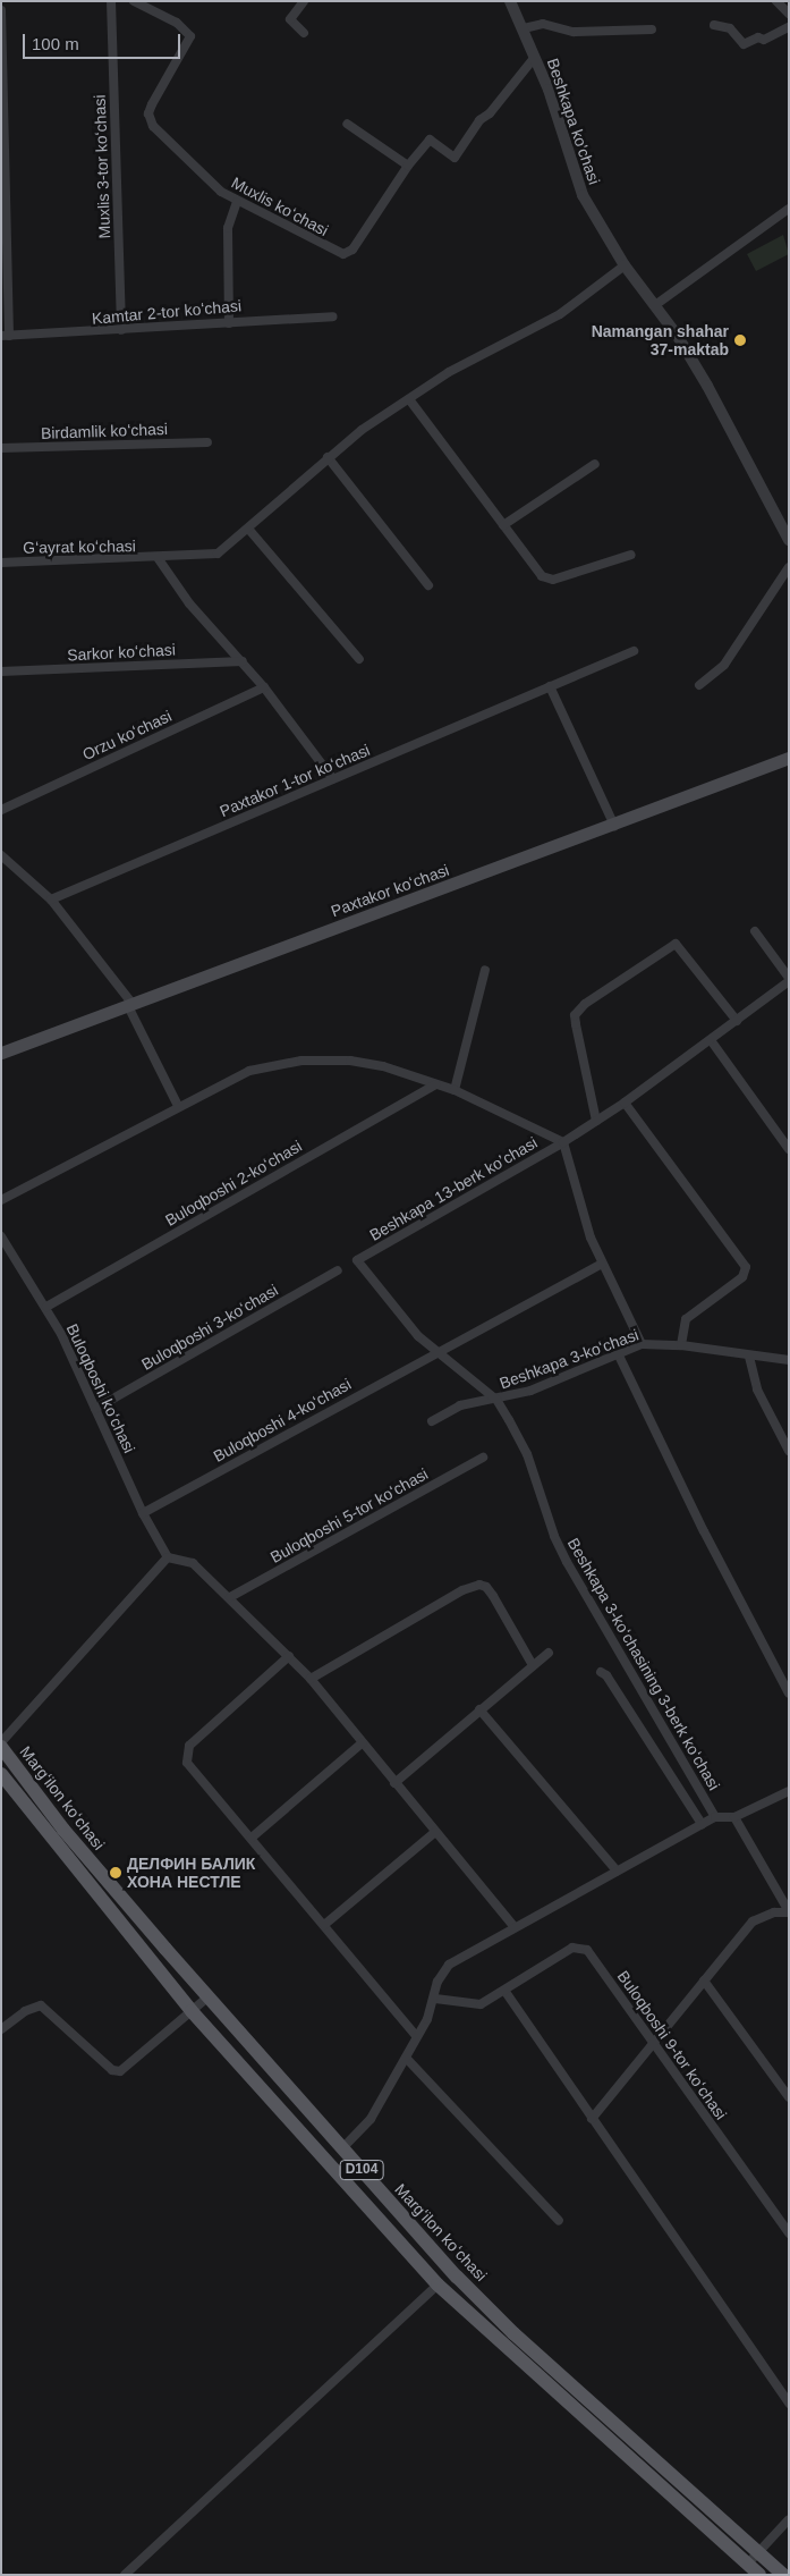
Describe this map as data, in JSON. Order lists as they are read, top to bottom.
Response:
{
  "streets": {
    "main road": ["Paxtakor koʻchasi", "Margʻilon koʻchasi", "D104"],
    "street": [
      "Beshkapa ko'chasi",
      "Muxlis 3-tor koʻchasi",
      "Muxlis koʻchasi",
      "Kamtar 2-tor koʻchasi",
      "Birdamlik koʻchasi",
      "Gʻayrat koʻchasi",
      "Sarkor koʻchasi",
      "Orzu koʻchasi",
      "Paxtakor 1-tor koʻchasi",
      "Buloqboshi 2-koʻchasi",
      "Beshkapa 13-berk koʼchasi",
      "Buloqboshi 3-koʻchasi",
      "Beshkapa 3-koʻchasi",
      "Buloqboshi koʻchasi",
      "Buloqboshi 4-koʻchasi",
      "Buloqboshi 5-tor koʻchasi",
      "Beshkapa 3-koʻchasining 3-berk koʻchasi",
      "Buloqboshi 9-tor koʻchasi"
    ]
  },
  "crossings": [
    ["Beshkapa ko'chasi", "Gʻayrat koʻchasi"],
    ["Muxlis 3-tor koʻchasi", "Kamtar 2-tor koʻchasi"],
    ["Buloqboshi 2-koʻchasi", "Beshkapa 13-berk koʼchasi"],
    ["Buloqboshi 2-koʻchasi", "Buloqboshi koʻchasi"],
    ["Beshkapa 13-berk koʼchasi", "Buloqboshi 4-koʻchasi"],
    ["Buloqboshi 3-koʻchasi", "Buloqboshi koʻchasi"],
    ["Beshkapa 3-koʻchasi", "Beshkapa 3-koʻchasining 3-berk koʻchasi"],
    ["Buloqboshi koʻchasi", "Buloqboshi 4-koʻchasi"]
  ],
  "places": ["Namangan shahar 37-maktab", "ДЕЛФИН БАЛИК ХОНА НЕСТЛЕ"],
  "scale_bar": "100 m"
}
